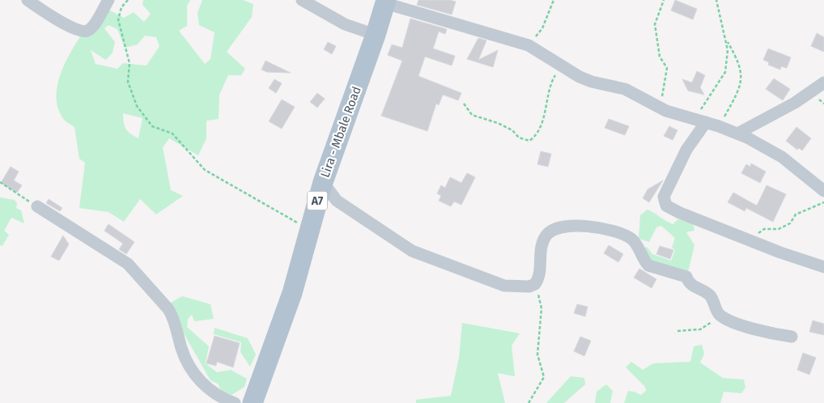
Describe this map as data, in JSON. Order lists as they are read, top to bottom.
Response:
{
  "streets": {
    "main road": ["Lira - Mbale Road", "A7"]
  }
}
